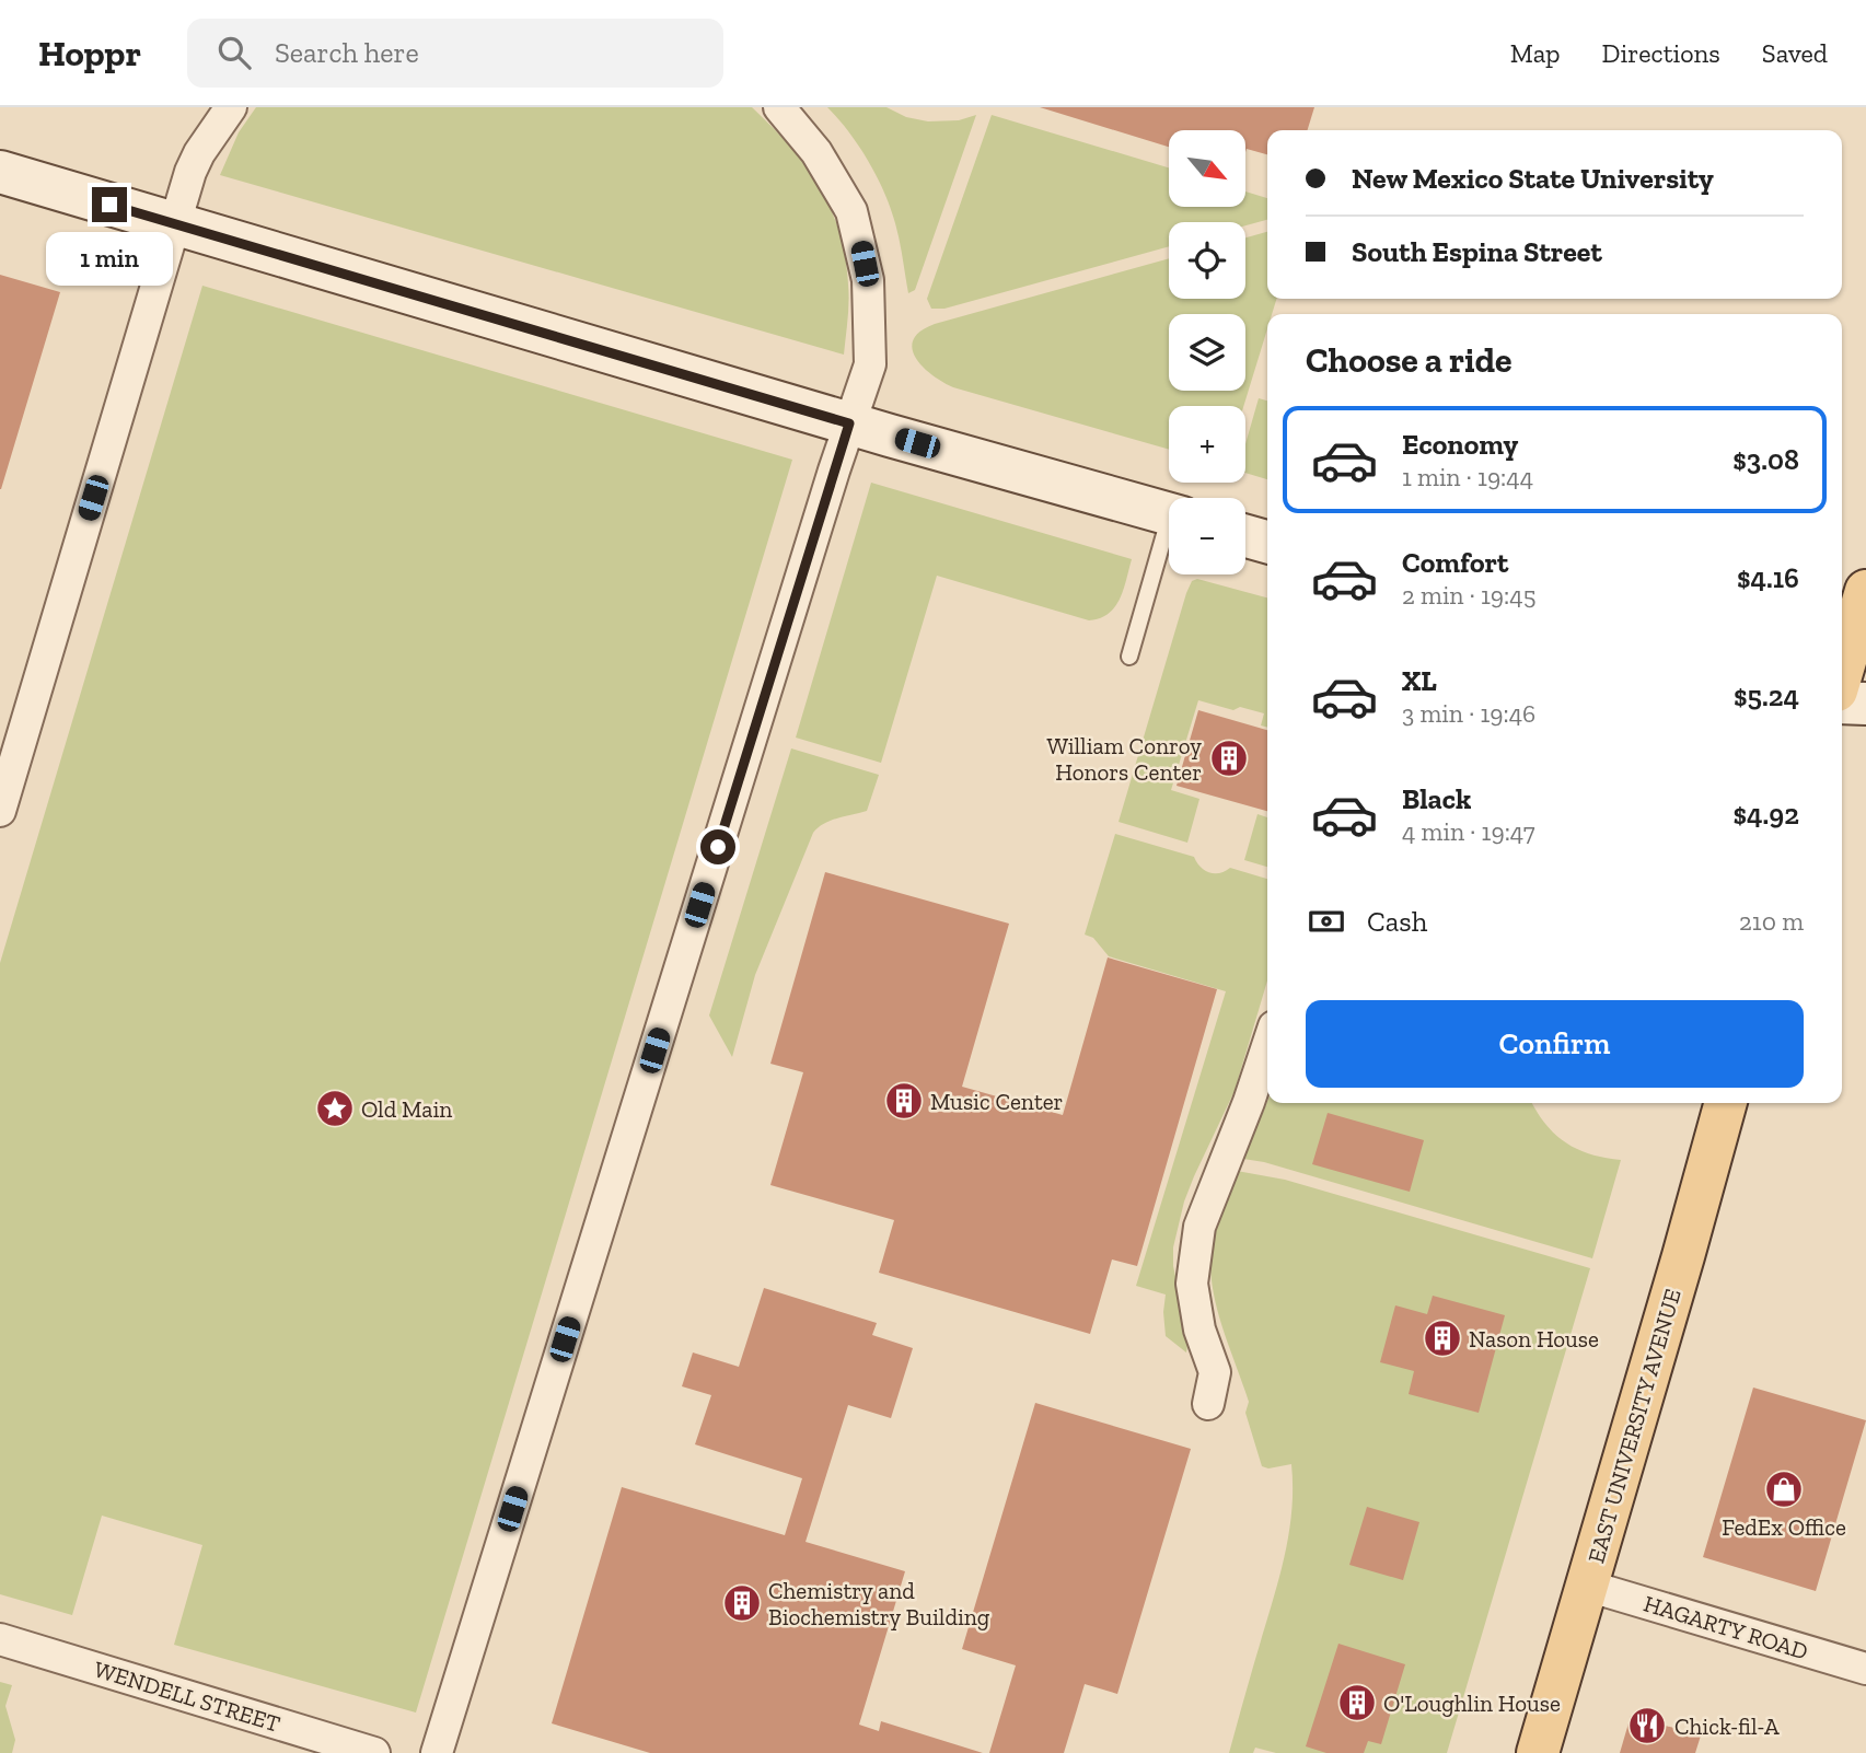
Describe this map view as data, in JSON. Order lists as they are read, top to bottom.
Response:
{
  "streets": {
    "main road": ["EAST UNIVERSITY AVENUE"],
    "street": ["HAGARTY ROAD", "WENDELL STREET"]
  },
  "crossings": [
    ["EAST UNIVERSITY AVENUE", "HAGARTY ROAD"]
  ],
  "places": {
    "building": [
      "William Conroy Honors Center",
      "Music Center",
      "Nason House",
      "Chemistry and Biochemistry Building",
      "O'Loughlin House"
    ],
    "place": ["Old Main"],
    "shop": ["FedEx Office"],
    "restaurant": ["Chick-fil-A"]
  },
  "north": "bottom right",
  "page": {
    "header": "Hoppr",
    "search": "Search here",
    "nav": ["Map", "Directions", "Saved"],
    "map_buttons": ["+", "−"],
    "banner": ["New Mexico State University", "South Espina Street"],
    "bubble": "1 min",
    "heading": "Choose a ride",
    "list": [
      {
        "name": "Economy",
        "note": "1 min · 19:44",
        "value": "$3.08"
      },
      {
        "name": "Comfort",
        "note": "2 min · 19:45",
        "value": "$4.16"
      },
      {
        "name": "XL",
        "note": "3 min · 19:46",
        "value": "$5.24"
      },
      {
        "name": "Black",
        "note": "4 min · 19:47",
        "value": "$4.92"
      }
    ],
    "pay": ["Cash", "210 m"],
    "buttons": "Confirm"
  }
}
